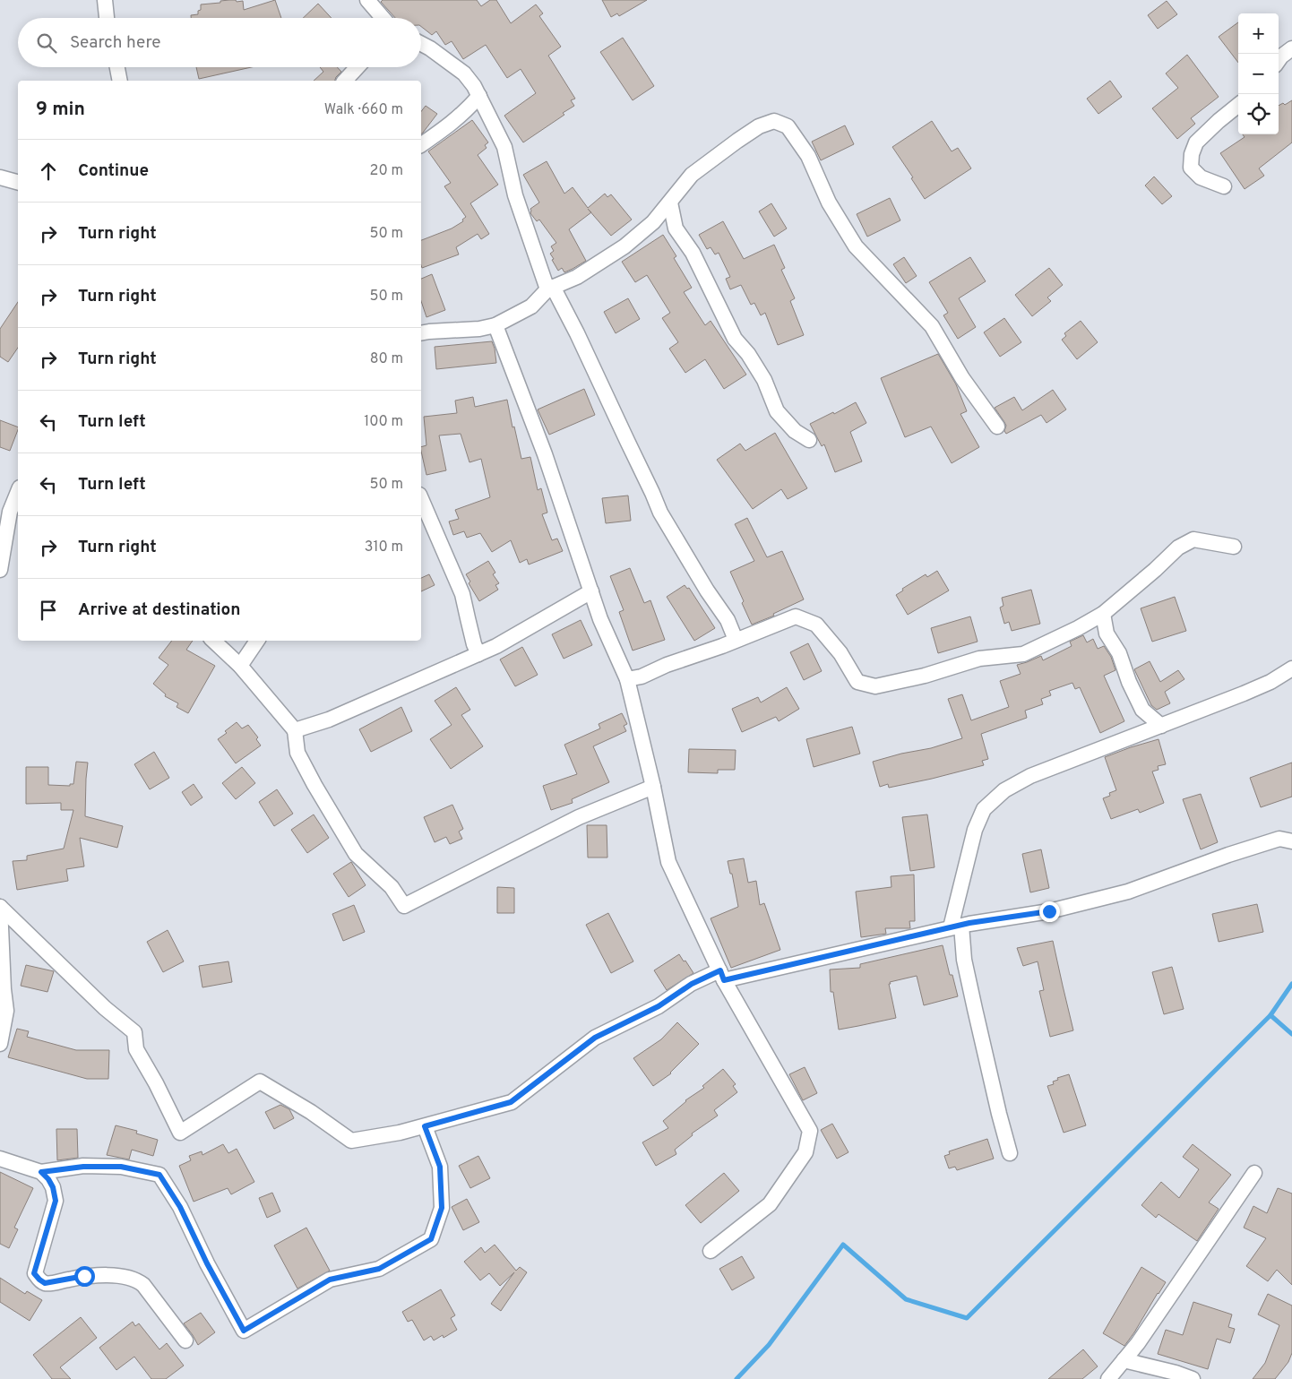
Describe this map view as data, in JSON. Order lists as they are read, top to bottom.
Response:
{
  "page": {
    "map_buttons": ["+", "−"],
    "search": "Search here",
    "heading": ["9 min", "Walk · 660 m"],
    "list": [
      ["Continue", "20 m"],
      ["Turn right", "50 m"],
      ["Turn right", "50 m"],
      ["Turn right", "80 m"],
      ["Turn left", "100 m"],
      ["Turn left", "50 m"],
      ["Turn right", "310 m"],
      "Arrive at destination"
    ]
  }
}
